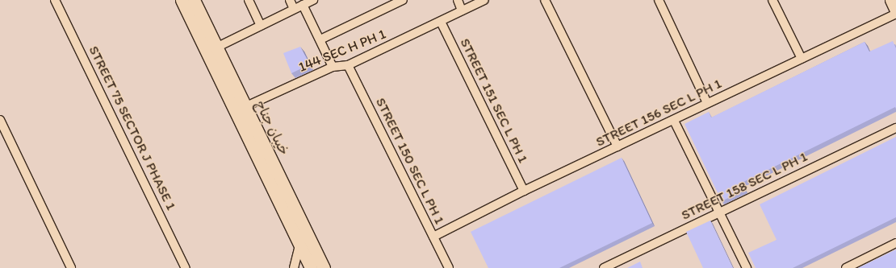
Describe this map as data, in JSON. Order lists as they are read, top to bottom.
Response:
{
  "streets": {
    "main road": ["خیبان جناح"],
    "street": [
      "144 SEC H PH 1",
      "STREET 151 SEC L PH 1",
      "STREET 156 SEC L PH 1",
      "STREET 75 SECTOR J PHASE 1",
      "STREET 150 SEC L PH 1",
      "STREET 158 SEC L PH 1"
    ]
  },
  "crossings": [
    ["144 SEC H PH 1", "STREET 151 SEC L PH 1"],
    ["144 SEC H PH 1", "خیبان جناح"],
    ["144 SEC H PH 1", "STREET 150 SEC L PH 1"],
    ["STREET 151 SEC L PH 1", "STREET 156 SEC L PH 1"],
    ["STREET 156 SEC L PH 1", "STREET 150 SEC L PH 1"]
  ]
}
